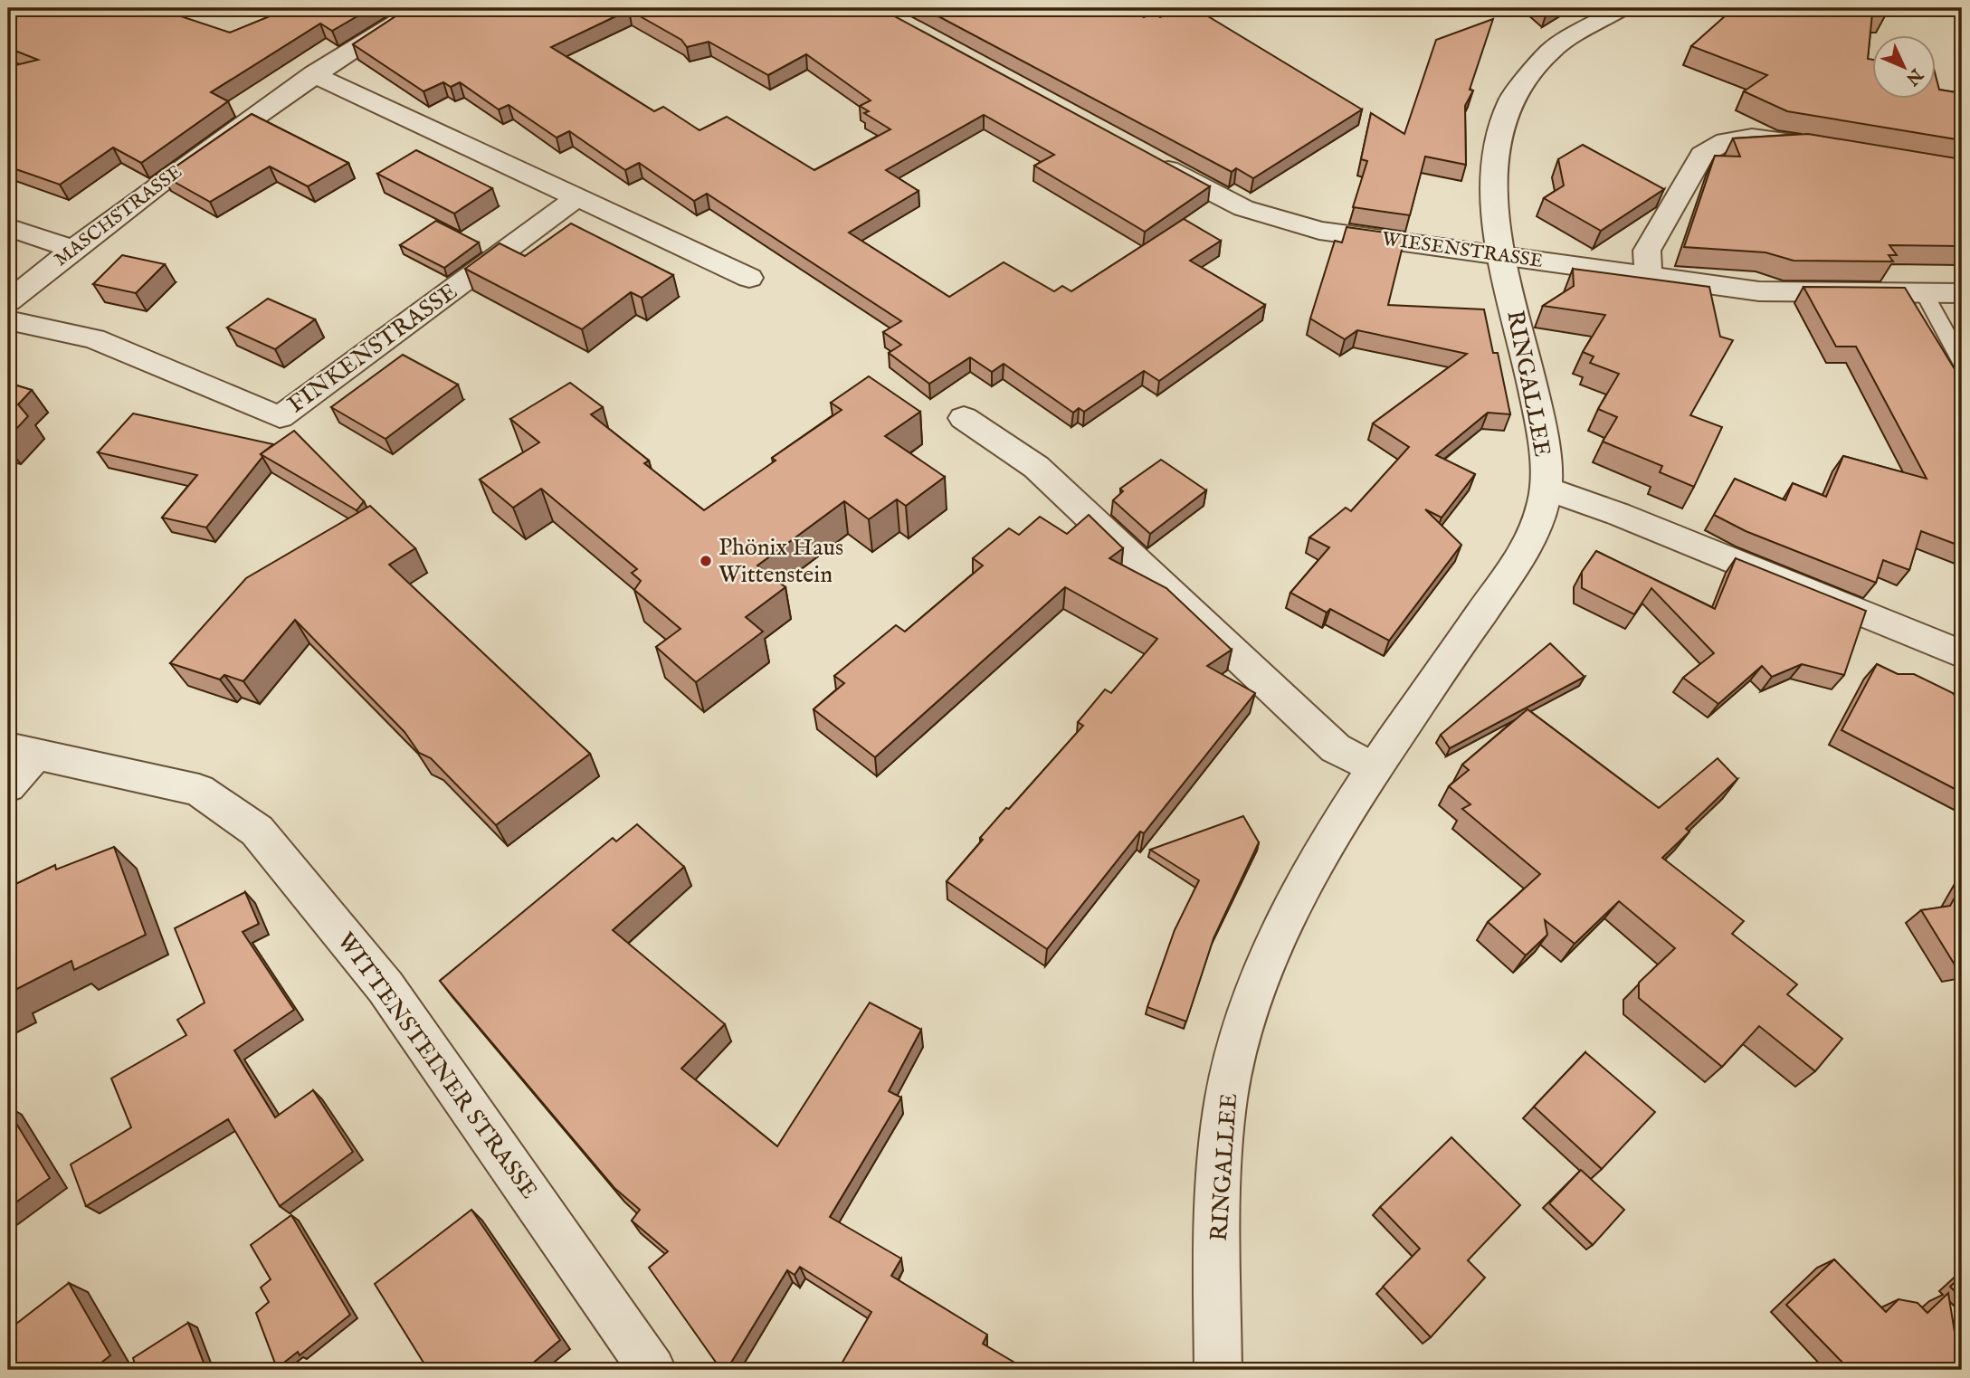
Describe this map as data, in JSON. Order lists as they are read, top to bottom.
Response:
{
  "streets": {
    "street": [
      "MASCHSTRASSE",
      "WIESENSTRASSE",
      "FINKENSTRASSE",
      "RINGALLEE",
      "WITTENSTEINER STRASSE"
    ]
  },
  "crossings": [
    ["WIESENSTRASSE", "RINGALLEE"]
  ],
  "places": ["Phönix Haus Wittenstein"],
  "north": "bottom right"
}
